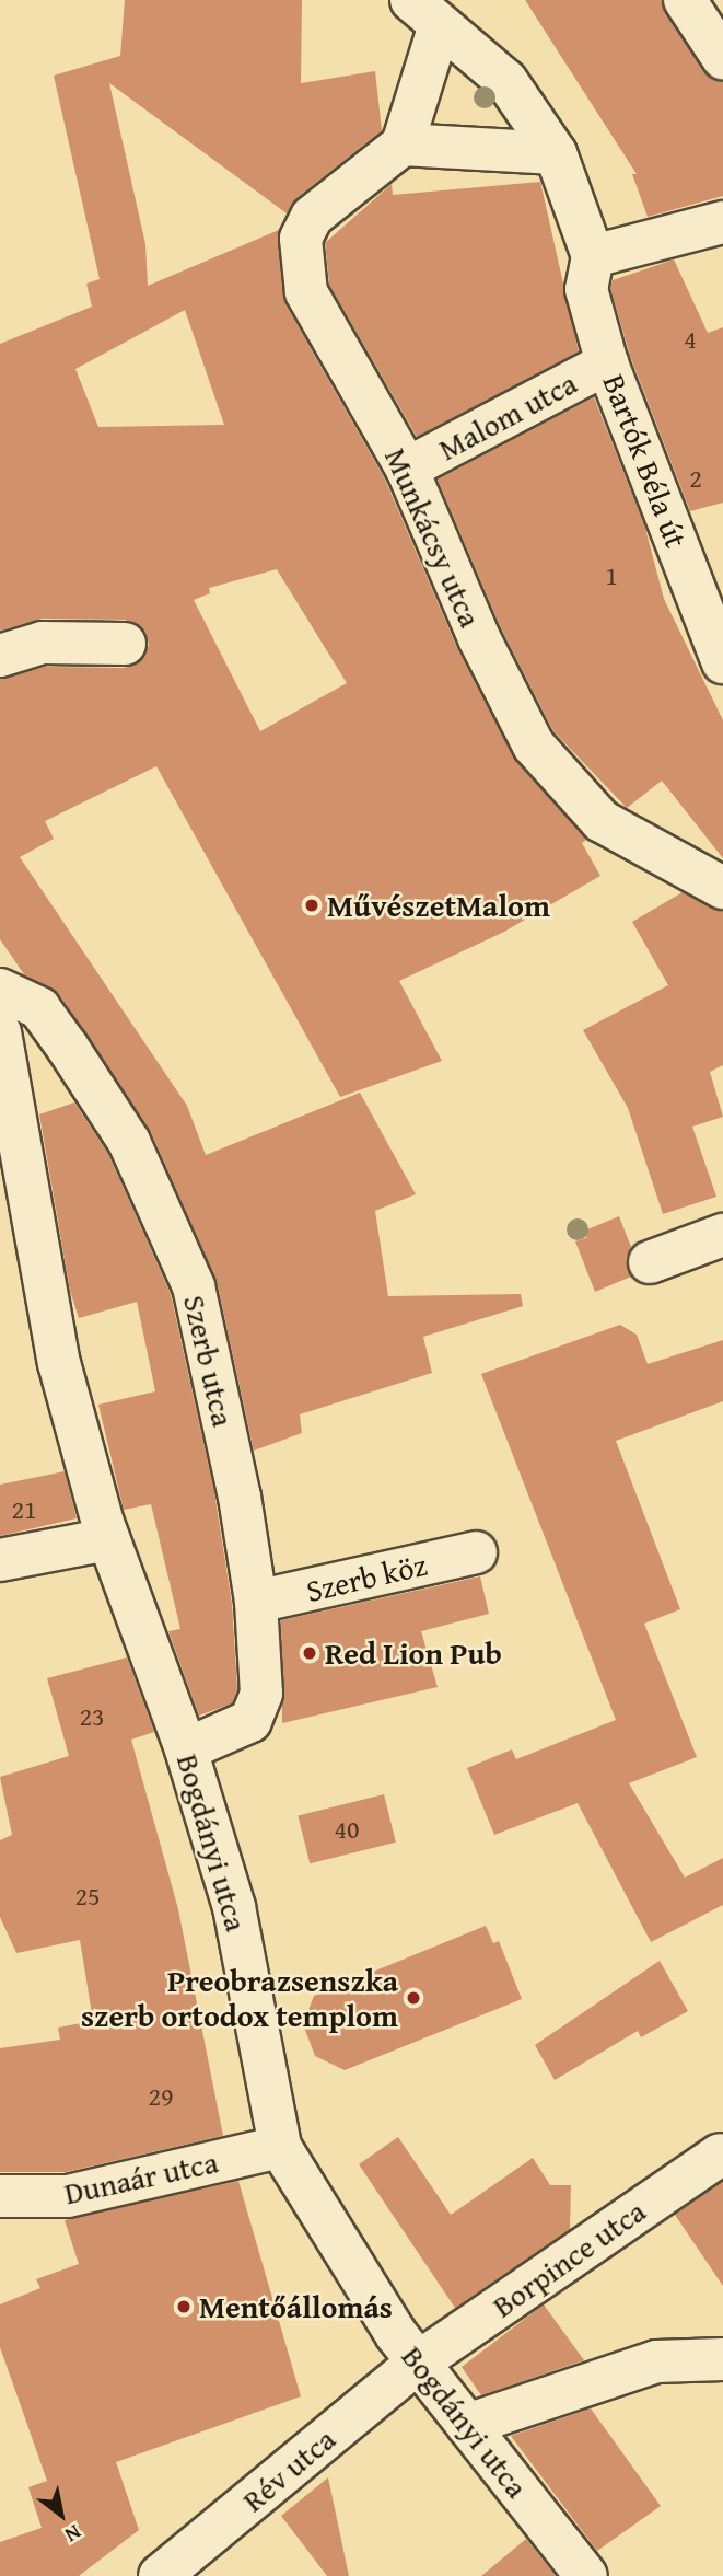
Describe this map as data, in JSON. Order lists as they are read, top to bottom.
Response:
{
  "streets": {
    "street": [
      "Malom utca",
      "Bartók Béla út",
      "Munkácsy utca",
      "Szerb utca",
      "Szerb köz",
      "Bogdányi utca",
      "Dunaár utca",
      "Borpince utca",
      "Rév utca"
    ]
  },
  "crossings": [
    ["Malom utca", "Bartók Béla út"],
    ["Malom utca", "Munkácsy utca"],
    ["Szerb utca", "Szerb köz"],
    ["Szerb utca", "Bogdányi utca"],
    ["Bogdányi utca", "Dunaár utca"],
    ["Bogdányi utca", "Borpince utca"],
    ["Bogdányi utca", "Rév utca"],
    ["Borpince utca", "Rév utca"]
  ],
  "places": [
    "MűvészetMalom",
    "Red Lion Pub",
    "Preobrazsenszka szerb ortodox templom",
    "Mentőállomás"
  ],
  "house_numbers": [
    "4",
    "2",
    "1",
    "21",
    "23",
    "40",
    "25",
    "29"
  ],
  "north": "bottom right"
}
